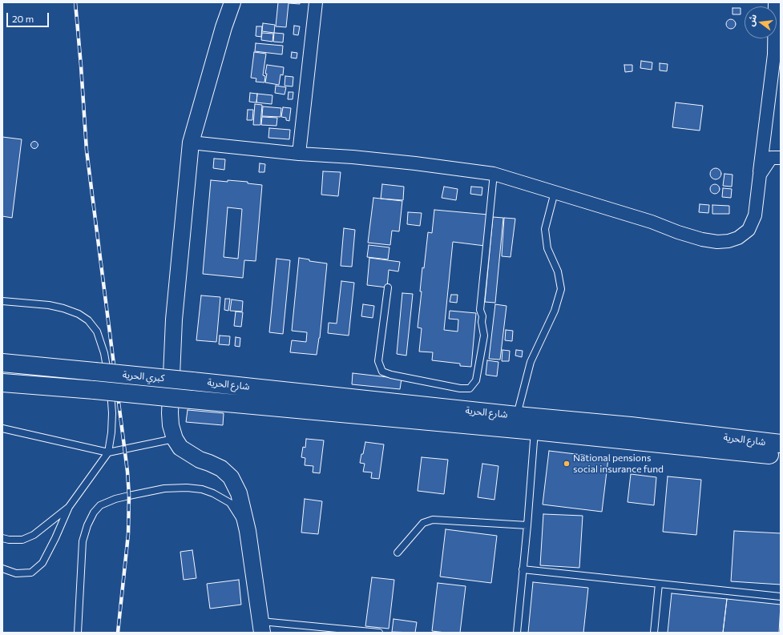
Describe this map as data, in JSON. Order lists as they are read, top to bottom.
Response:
{
  "streets": {
    "main road": ["كبري الحرية", "شارع الحرية"]
  },
  "crossings": [
    ["كبري الحرية", "شارع الحرية"]
  ],
  "places": ["National pensions social insurance fund"],
  "scale_bar": "20 m",
  "north": "left"
}
